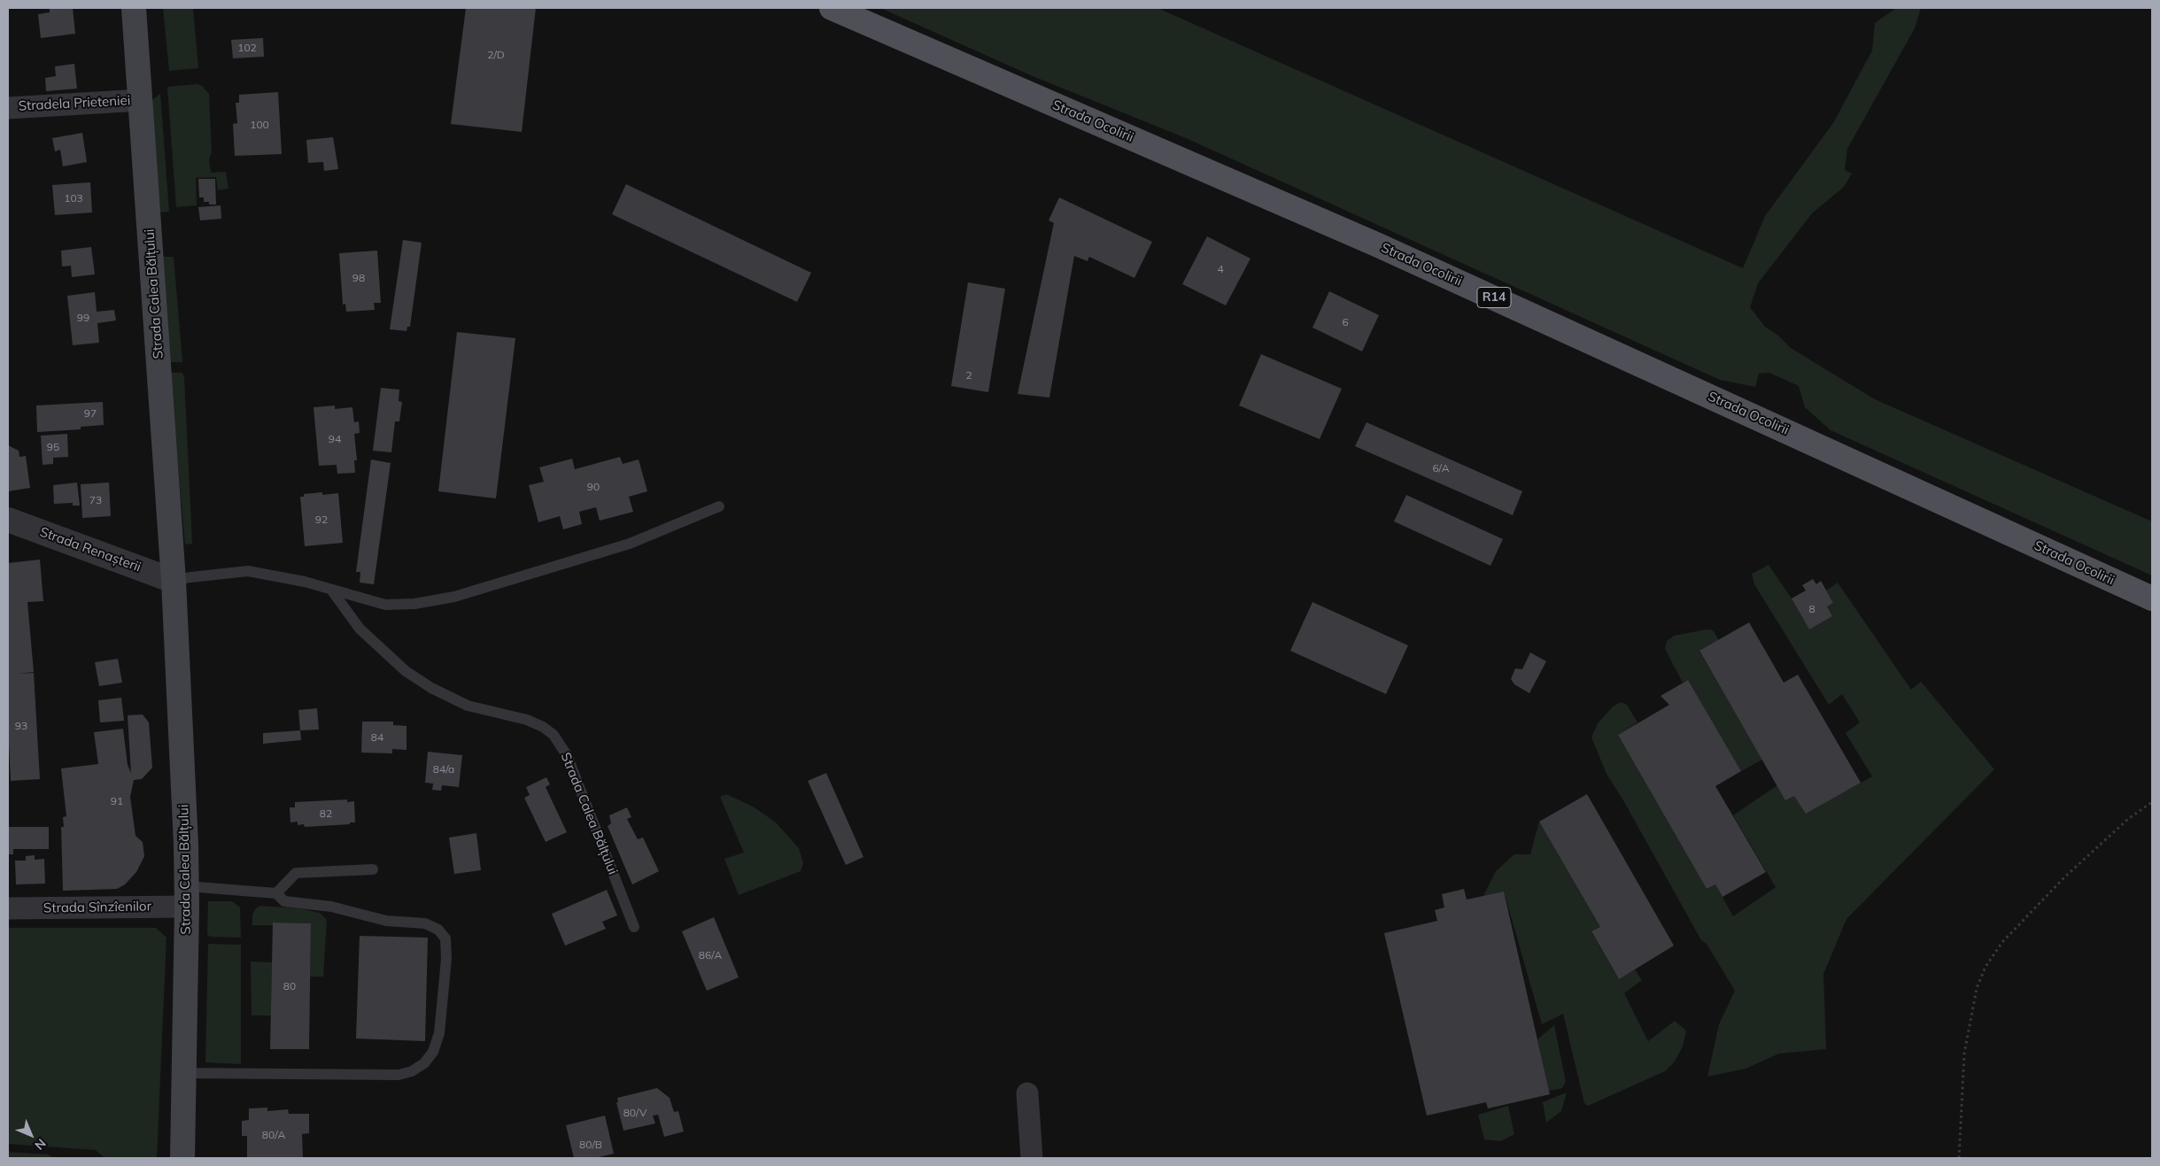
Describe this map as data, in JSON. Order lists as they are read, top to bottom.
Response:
{
  "streets": {
    "main road": ["Strada Ocolirii", "Strada Calea Bălțului", "R14"],
    "street": ["Stradela Prieteniei", "Strada Renașterii", "Strada Sînzîenilor"]
  },
  "crossings": [
    ["Stradela Prieteniei", "Strada Calea Bălțului"],
    ["Strada Calea Bălțului", "Strada Renașterii"],
    ["Strada Calea Bălțului", "Strada Sînzîenilor"]
  ],
  "house_numbers": [
    "102",
    "2/D",
    "100",
    "103",
    "4",
    "98",
    "99",
    "6",
    "2",
    "97",
    "94",
    "95",
    "6/A",
    "90",
    "73",
    "92",
    "8",
    "93",
    "84",
    "84/a",
    "91",
    "82",
    "86/A",
    "80",
    "80/V",
    "80/A",
    "80/B"
  ],
  "north": "bottom right"
}
